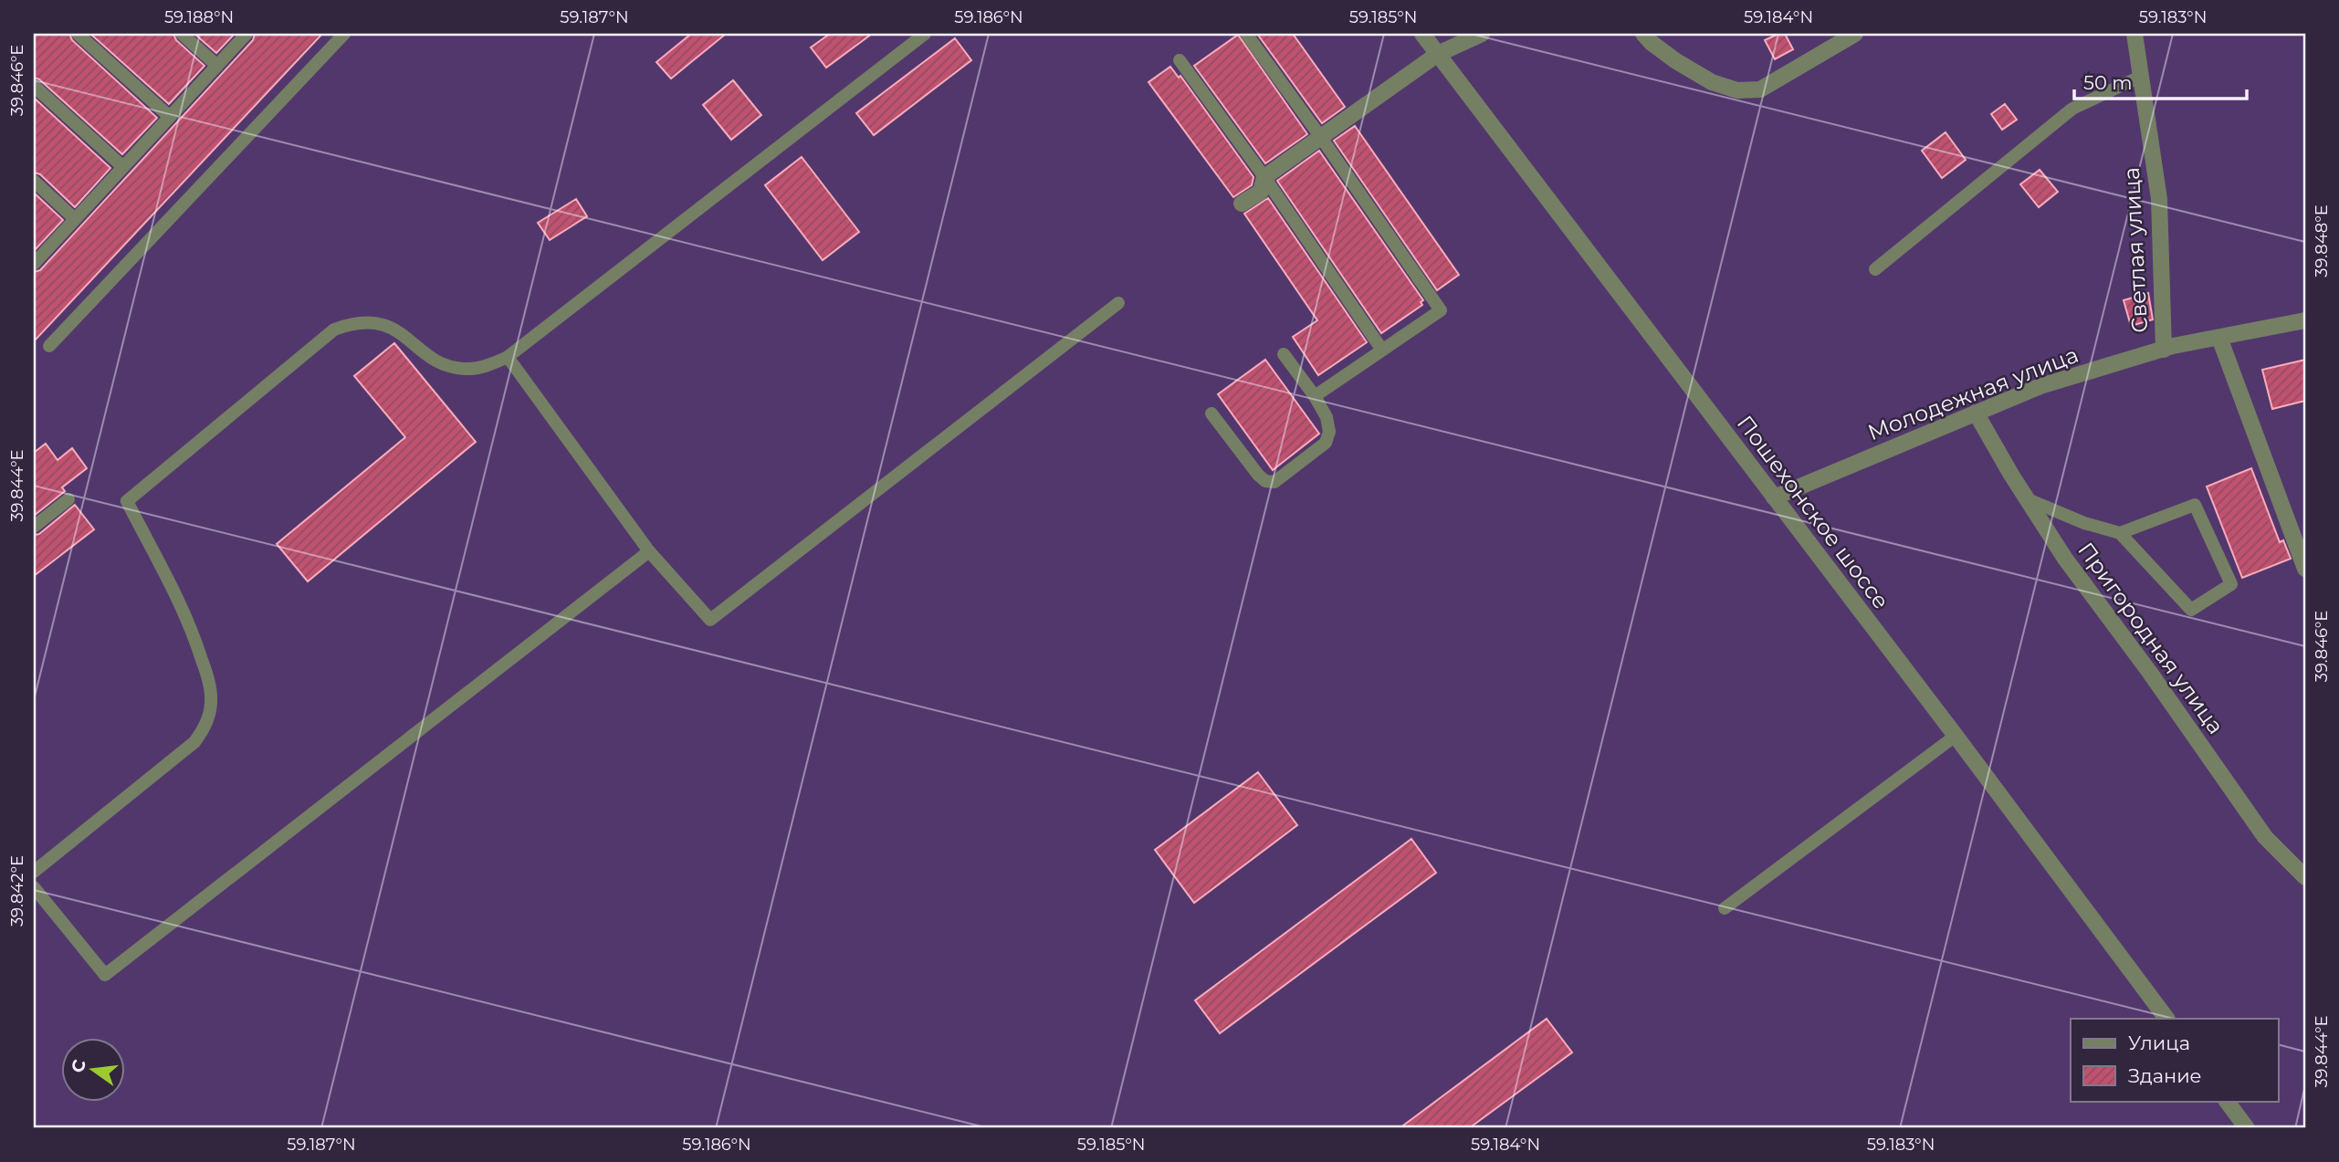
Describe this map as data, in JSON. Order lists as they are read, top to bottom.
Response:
{
  "streets": {
    "street": [
      "Светлая улица",
      "Молодежная улица",
      "Пошехонское шоссе",
      "Пригородная улица"
    ]
  },
  "crossings": [
    ["Светлая улица", "Молодежная улица"],
    ["Молодежная улица", "Пошехонское шоссе"],
    ["Молодежная улица", "Пригородная улица"]
  ],
  "legend": ["Улица", "Здание"],
  "scale_bar": "50 m",
  "north": "left",
  "coordinates": [
    "59.188°N",
    "59.187°N",
    "59.186°N",
    "59.185°N",
    "59.184°N",
    "59.183°N",
    "39.846°E",
    "39.848°E",
    "39.844°E",
    "39.842°E"
  ]
}
